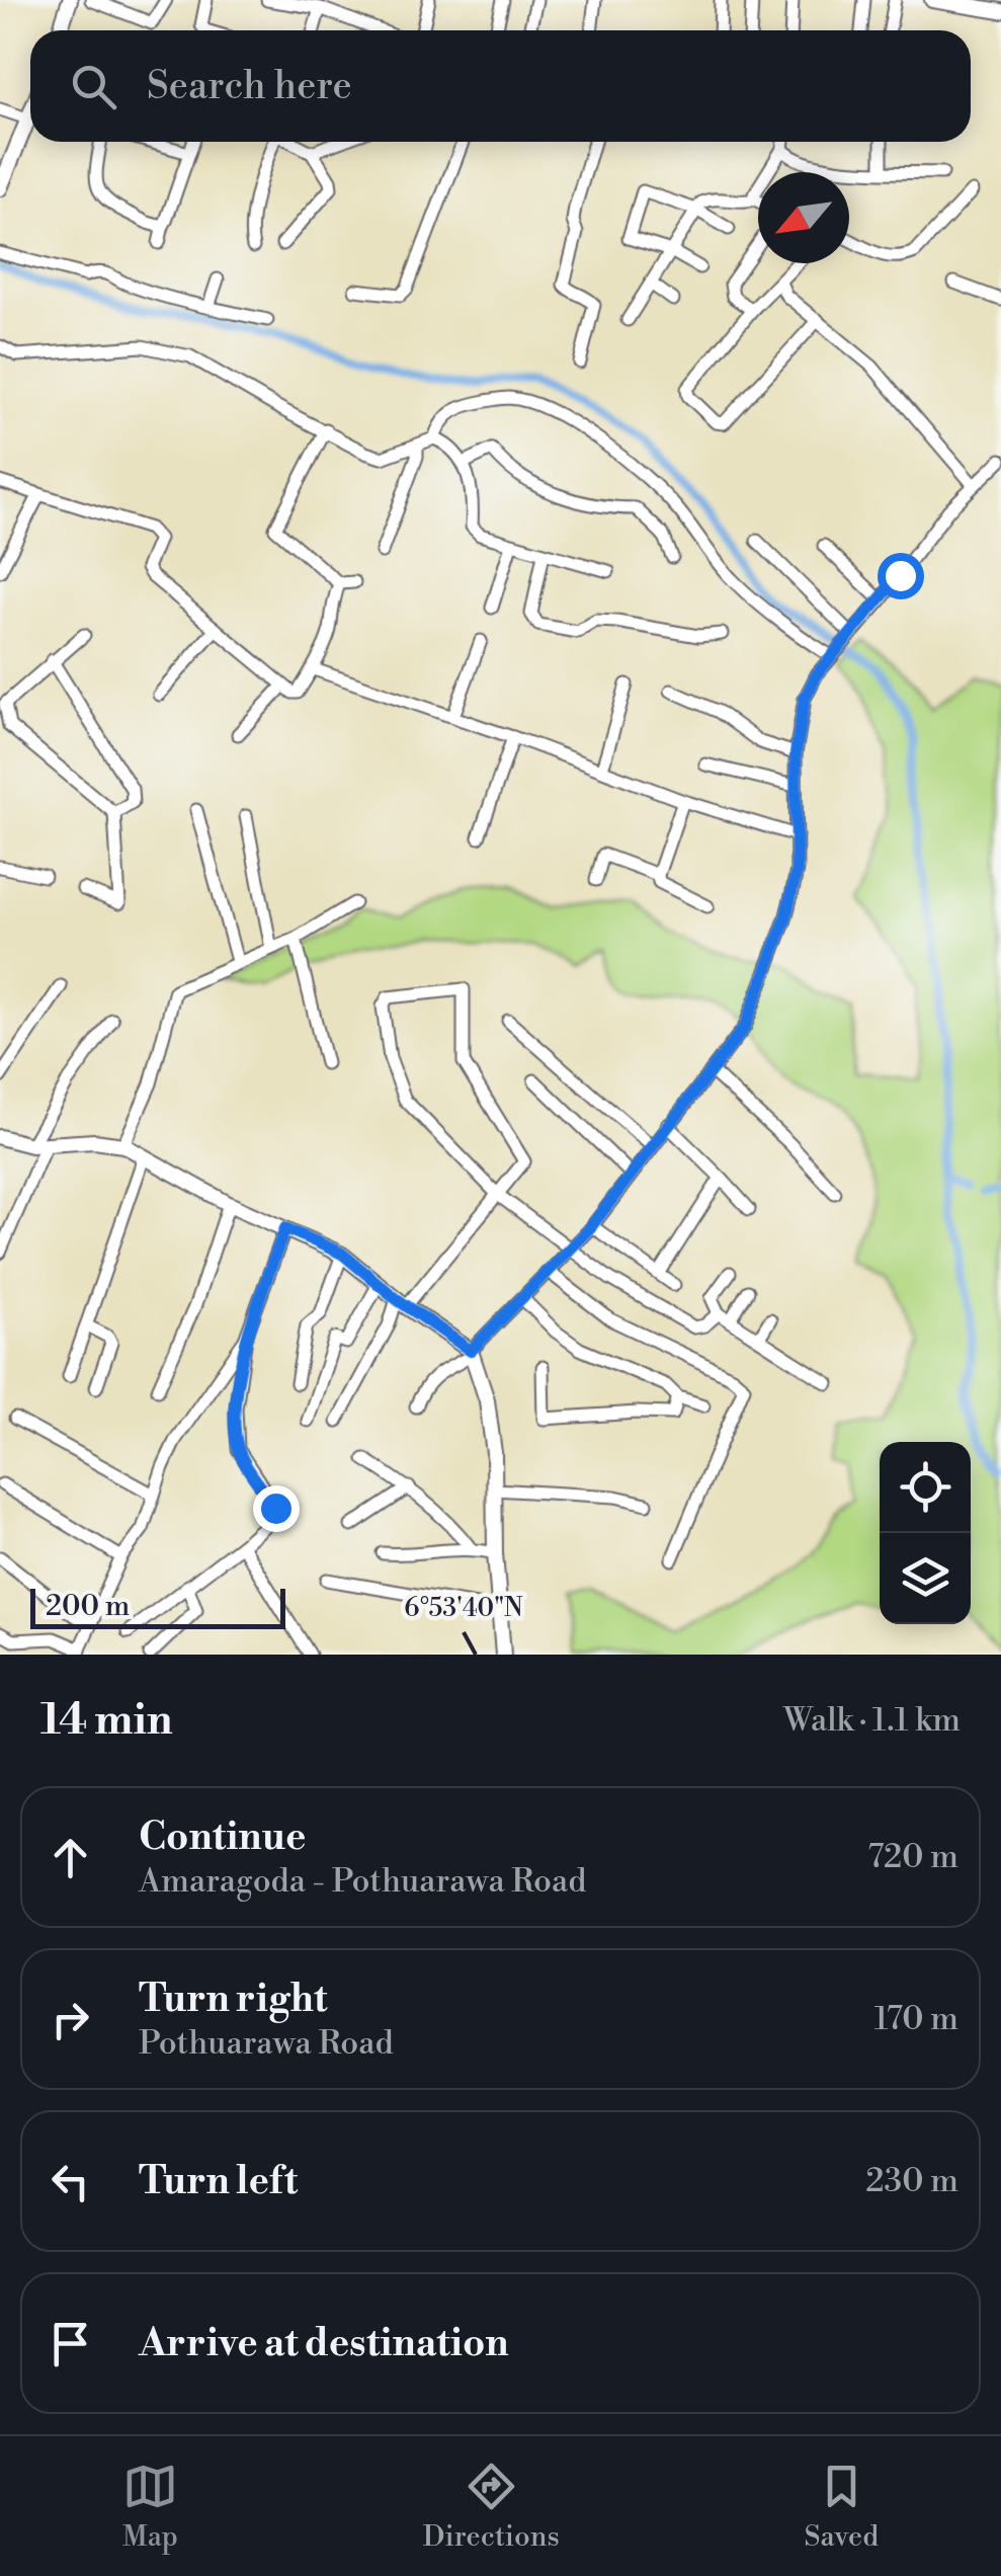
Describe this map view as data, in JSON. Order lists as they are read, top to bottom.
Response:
{
  "scale_bar": "200 m",
  "north": "bottom left",
  "page": {
    "search": "Search here",
    "scale": "200 m",
    "heading": ["14 min", "Walk · 1.1 km"],
    "list": [
      ["Continue", "Amaragoda - Pothuarawa Road", "720 m"],
      ["Turn right", "Pothuarawa Road", "170 m"],
      ["Turn left", "230 m"],
      "Arrive at destination"
    ],
    "nav": ["Map", "Directions", "Saved"]
  },
  "coordinates": ["6°53'40\"N"]
}
